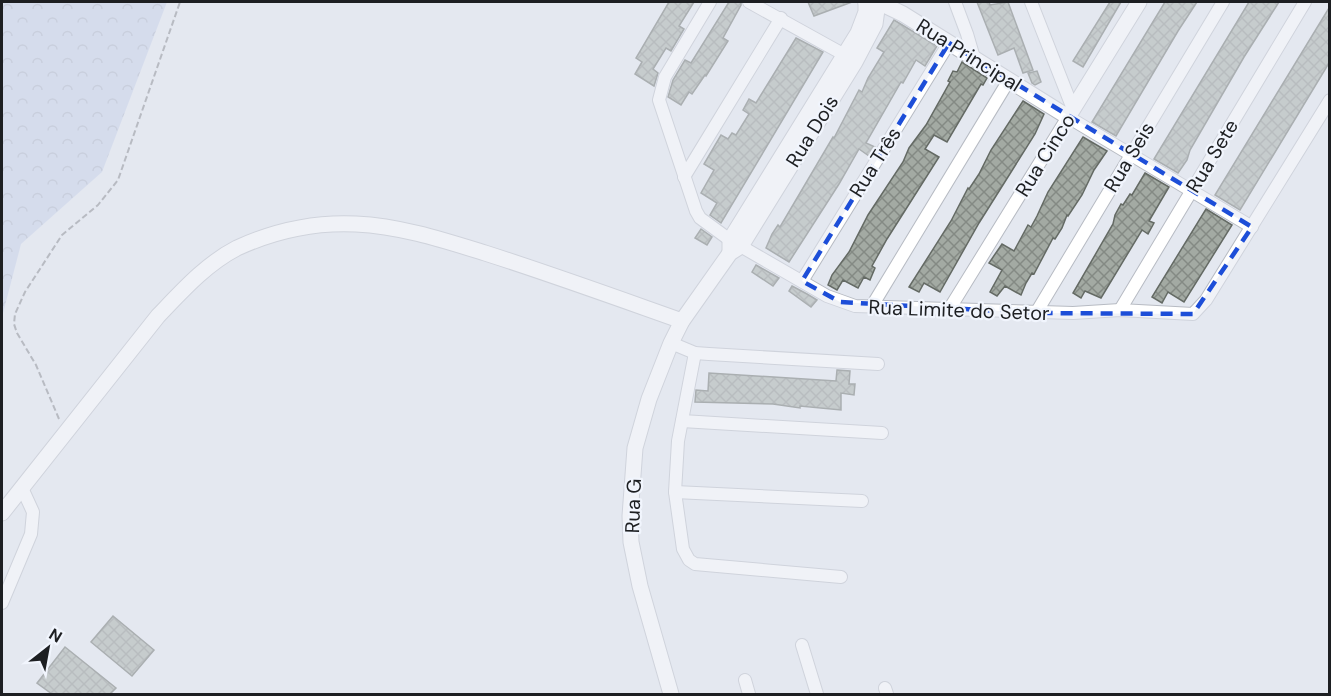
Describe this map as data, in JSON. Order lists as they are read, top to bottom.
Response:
{
  "streets": {
    "street": [
      "Rua Principal",
      "Rua Dois",
      "Rua Cinco",
      "Rua Sete",
      "Rua Seis",
      "Rua Três",
      "Rua Limite do Setor",
      "Rua G"
    ]
  },
  "crossings": [
    ["Rua Principal", "Rua Dois"],
    ["Rua Principal", "Rua Cinco"],
    ["Rua Principal", "Rua Três"],
    ["Rua Dois", "Rua Limite do Setor"],
    ["Rua Dois", "Rua G"],
    ["Rua Cinco", "Rua Limite do Setor"],
    ["Rua Sete", "Rua Limite do Setor"],
    ["Rua Seis", "Rua Limite do Setor"],
    ["Rua Três", "Rua Limite do Setor"]
  ],
  "north": "top right"
}
